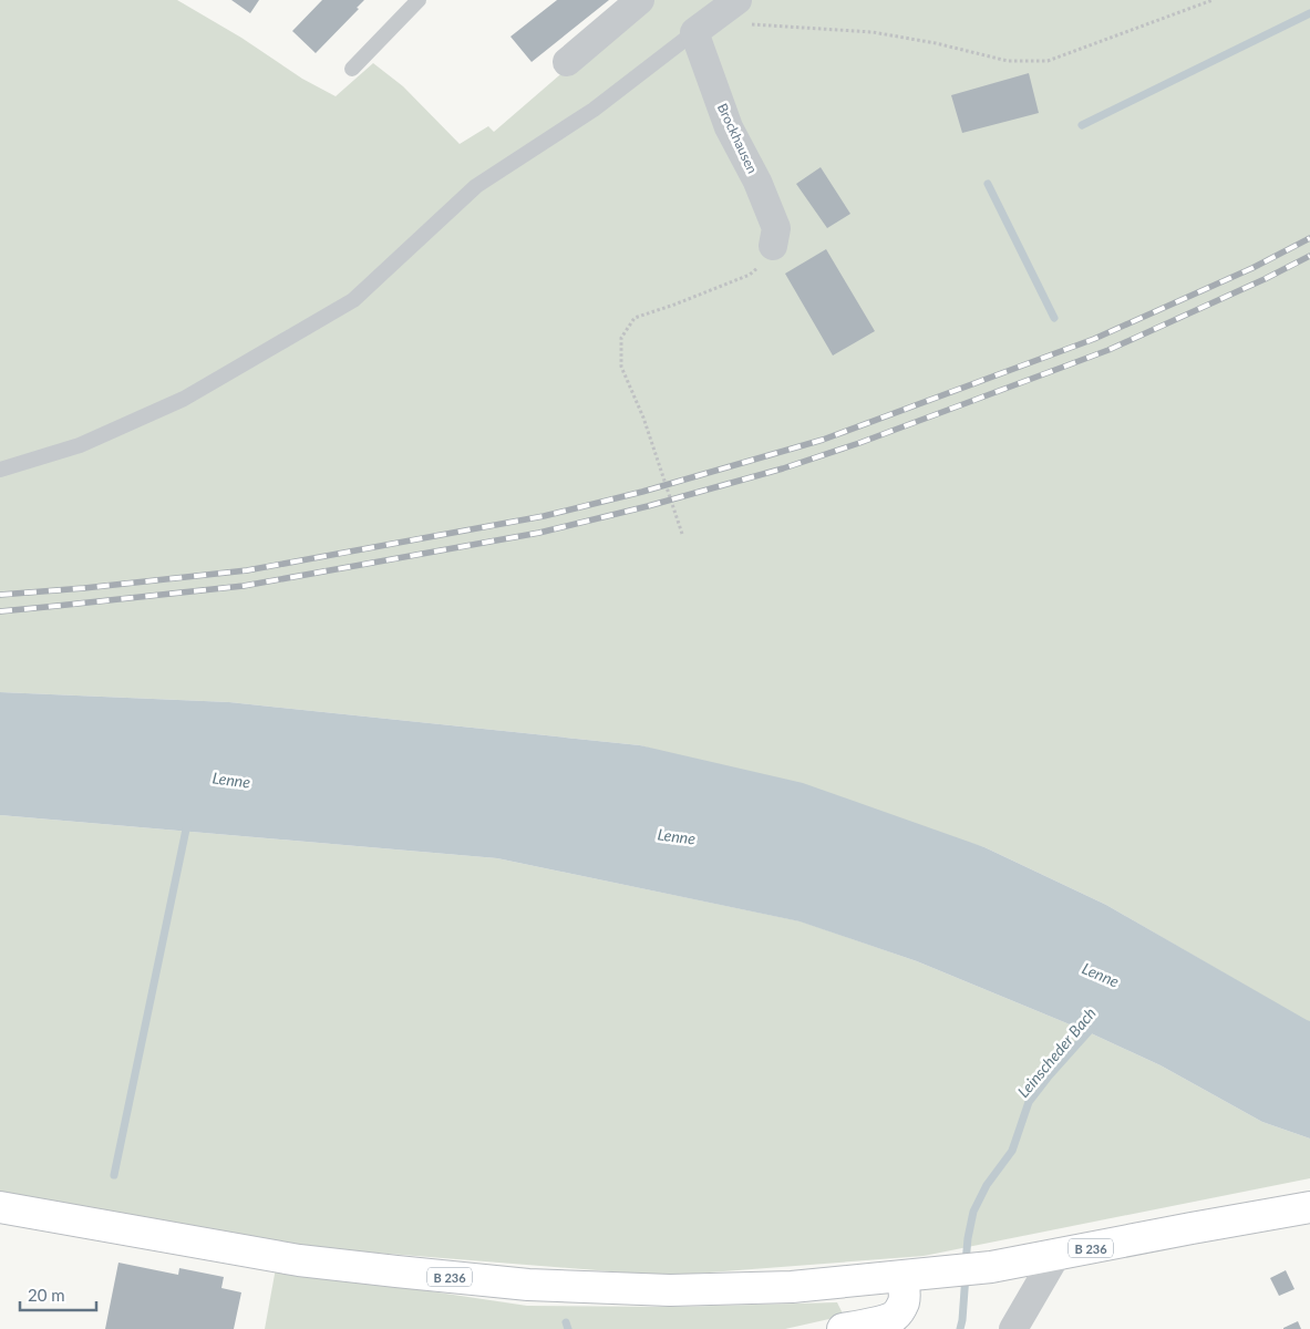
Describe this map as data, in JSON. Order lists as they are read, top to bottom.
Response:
{
  "streets": {
    "main road": ["B 236"],
    "street": ["Brockhausen"]
  },
  "water": ["Lenne", "Leinscheder Bach"],
  "scale_bar": "20 m"
}
